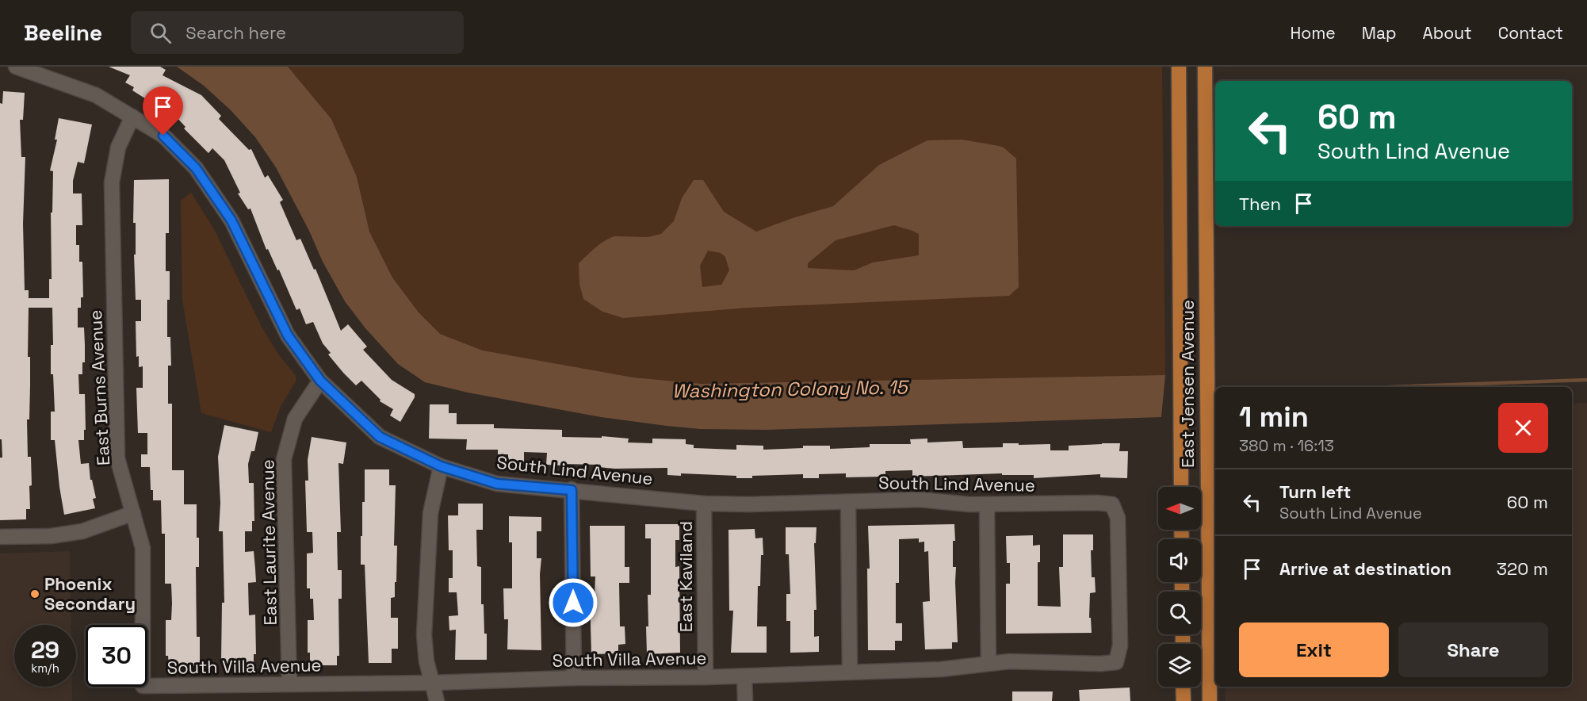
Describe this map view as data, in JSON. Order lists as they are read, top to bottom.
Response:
{
  "streets": {
    "main road": ["East Jensen Avenue"],
    "street": [
      "East Burns Avenue",
      "South Lind Avenue",
      "East Laurite Avenue",
      "East Kaviland",
      "South Villa Avenue"
    ]
  },
  "crossings": [
    ["East Burns Avenue", "South Lind Avenue"],
    ["South Lind Avenue", "East Laurite Avenue"],
    ["South Lind Avenue", "East Kaviland"],
    ["South Lind Avenue", "South Villa Avenue"],
    ["East Laurite Avenue", "South Villa Avenue"],
    ["East Kaviland", "South Villa Avenue"]
  ],
  "water": ["Washington Colony No. 15"],
  "places": ["Phoenix Secondary"],
  "north": "left",
  "page": {
    "header": "Beeline",
    "search": "Search here",
    "nav": [
      "Home",
      "Map",
      "About",
      "Contact"
    ],
    "turn": ["60 m", "South Lind Avenue"],
    "then": "Then",
    "heading": ["1 min", "380 m · 16:13"],
    "list": [
      {
        "name": "Turn left",
        "note": "South Lind Avenue",
        "value": "60 m"
      },
      {
        "name": "Arrive at destination",
        "value": "320 m"
      }
    ],
    "buttons": ["Exit", "Share"],
    "speed": "29 km/h",
    "limit": "30"
  }
}
